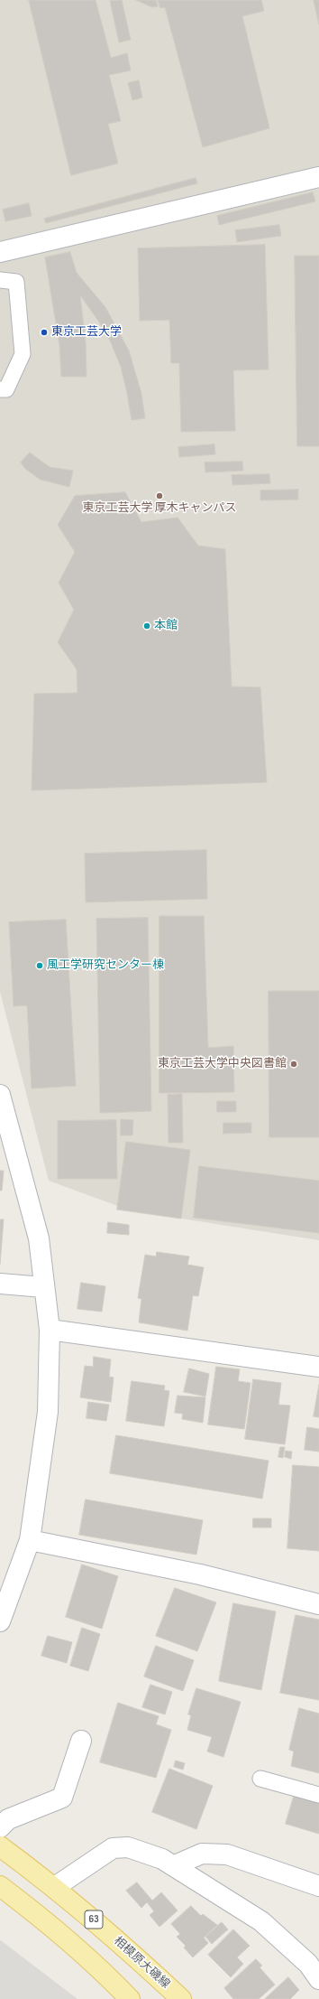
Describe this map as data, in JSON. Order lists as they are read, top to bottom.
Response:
{
  "streets": {
    "main road": ["63", "相模原大磯線"]
  },
  "places": [
    "東京工芸大学",
    "東京工芸大学 厚木キャンパス",
    "本館",
    "風工学研究センター棟",
    "東京工芸大学中央図書館"
  ]
}
